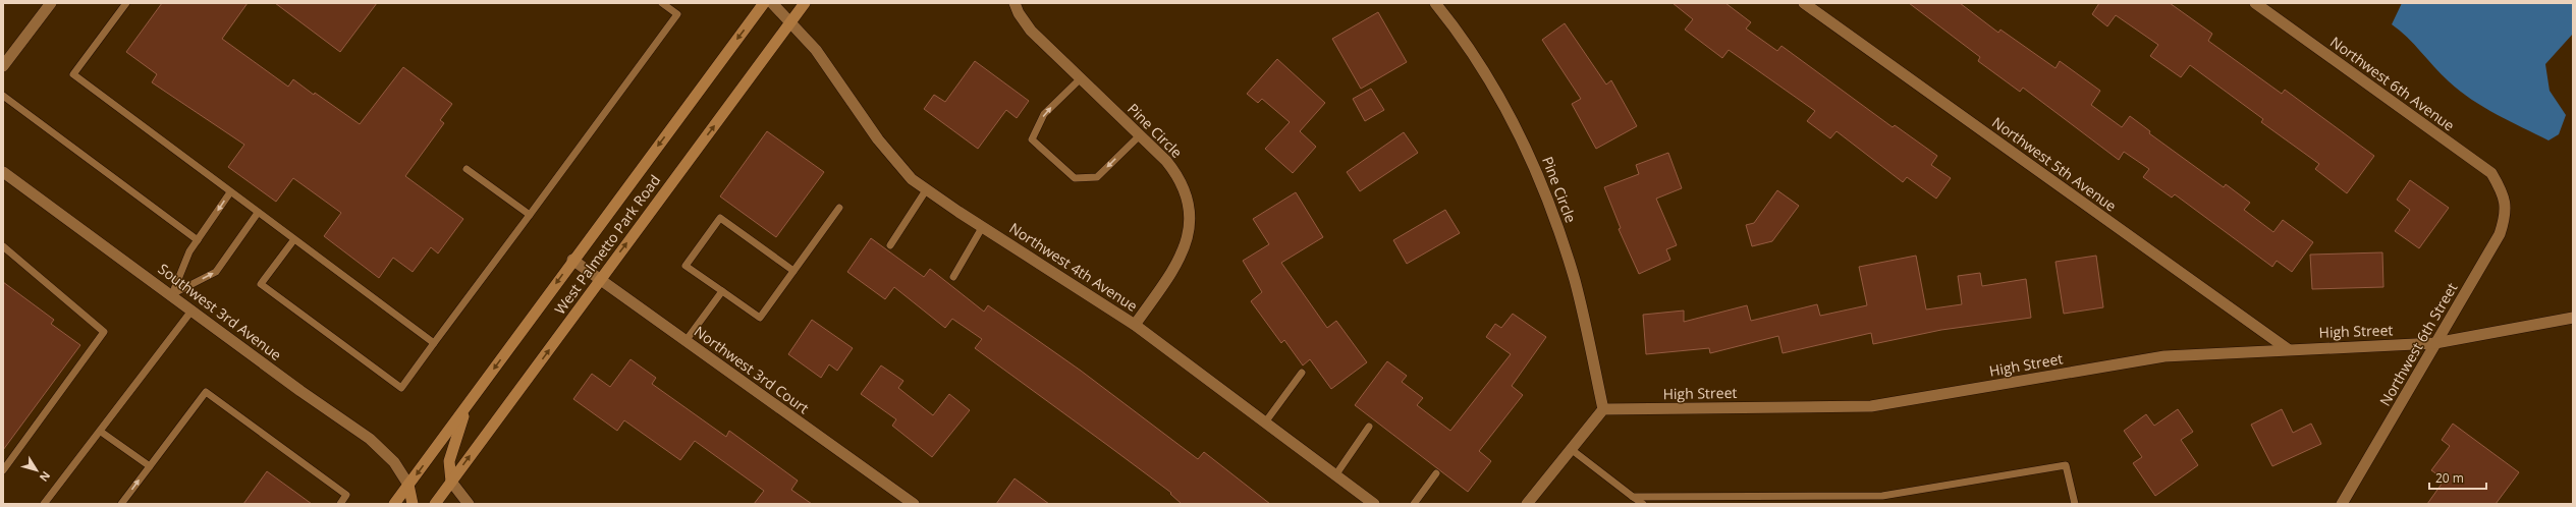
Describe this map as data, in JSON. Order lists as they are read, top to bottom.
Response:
{
  "streets": {
    "main road": ["West Palmetto Park Road"],
    "street": [
      "Northwest 6th Avenue",
      "Pine Circle",
      "Northwest 5th Avenue",
      "Northwest 4th Avenue",
      "Southwest 3rd Avenue",
      "High Street",
      "Northwest 6th Street",
      "Northwest 3rd Court"
    ]
  },
  "crossings": [
    ["Northwest 6th Avenue", "Northwest 6th Street"],
    ["Pine Circle", "Northwest 4th Avenue"],
    ["Pine Circle", "High Street"],
    ["Northwest 5th Avenue", "High Street"],
    ["West Palmetto Park Road", "Northwest 4th Avenue"],
    ["West Palmetto Park Road", "Southwest 3rd Avenue"],
    ["West Palmetto Park Road", "Northwest 3rd Court"],
    ["High Street", "Northwest 6th Street"]
  ],
  "scale_bar": "20 m",
  "north": "bottom right"
}
